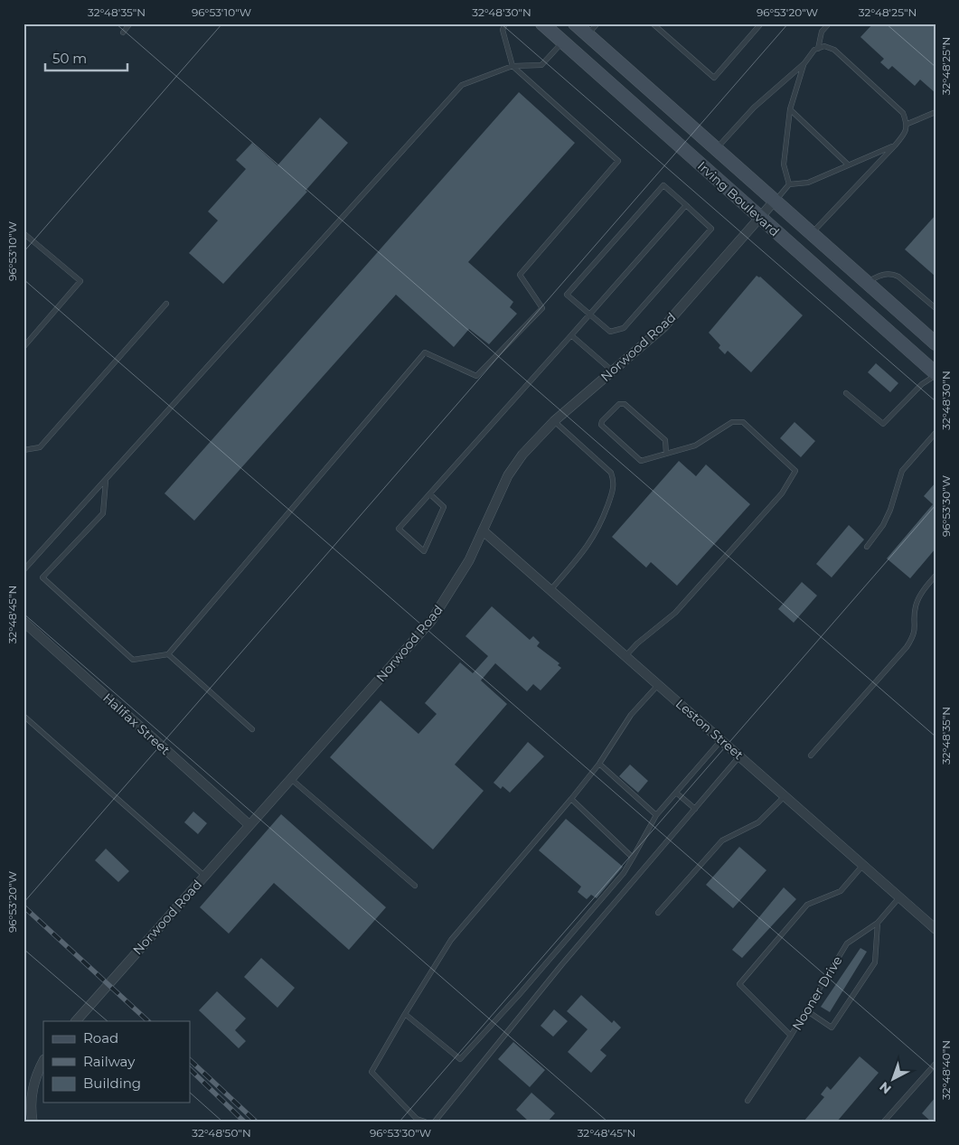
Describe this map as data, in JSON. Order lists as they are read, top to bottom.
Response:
{
  "streets": {
    "main road": ["Irving Boulevard"],
    "street": ["Norwood Road", "Halifax Street", "Leston Street"],
    "lane": ["Nooner Drive"]
  },
  "crossings": [
    ["Irving Boulevard", "Norwood Road"],
    ["Norwood Road", "Halifax Street"],
    ["Norwood Road", "Leston Street"],
    ["Leston Street", "Nooner Drive"]
  ],
  "legend": ["Road", "Railway", "Building"],
  "scale_bar": "50 m",
  "north": "bottom left",
  "coordinates": [
    "32°48'35\"N",
    "96°53'10\"W",
    "32°48'30\"N",
    "96°53'20\"W",
    "32°48'25\"N",
    "96°53'30\"W",
    "32°48'45\"N",
    "32°48'40\"N",
    "32°48'50\"N"
  ]
}
